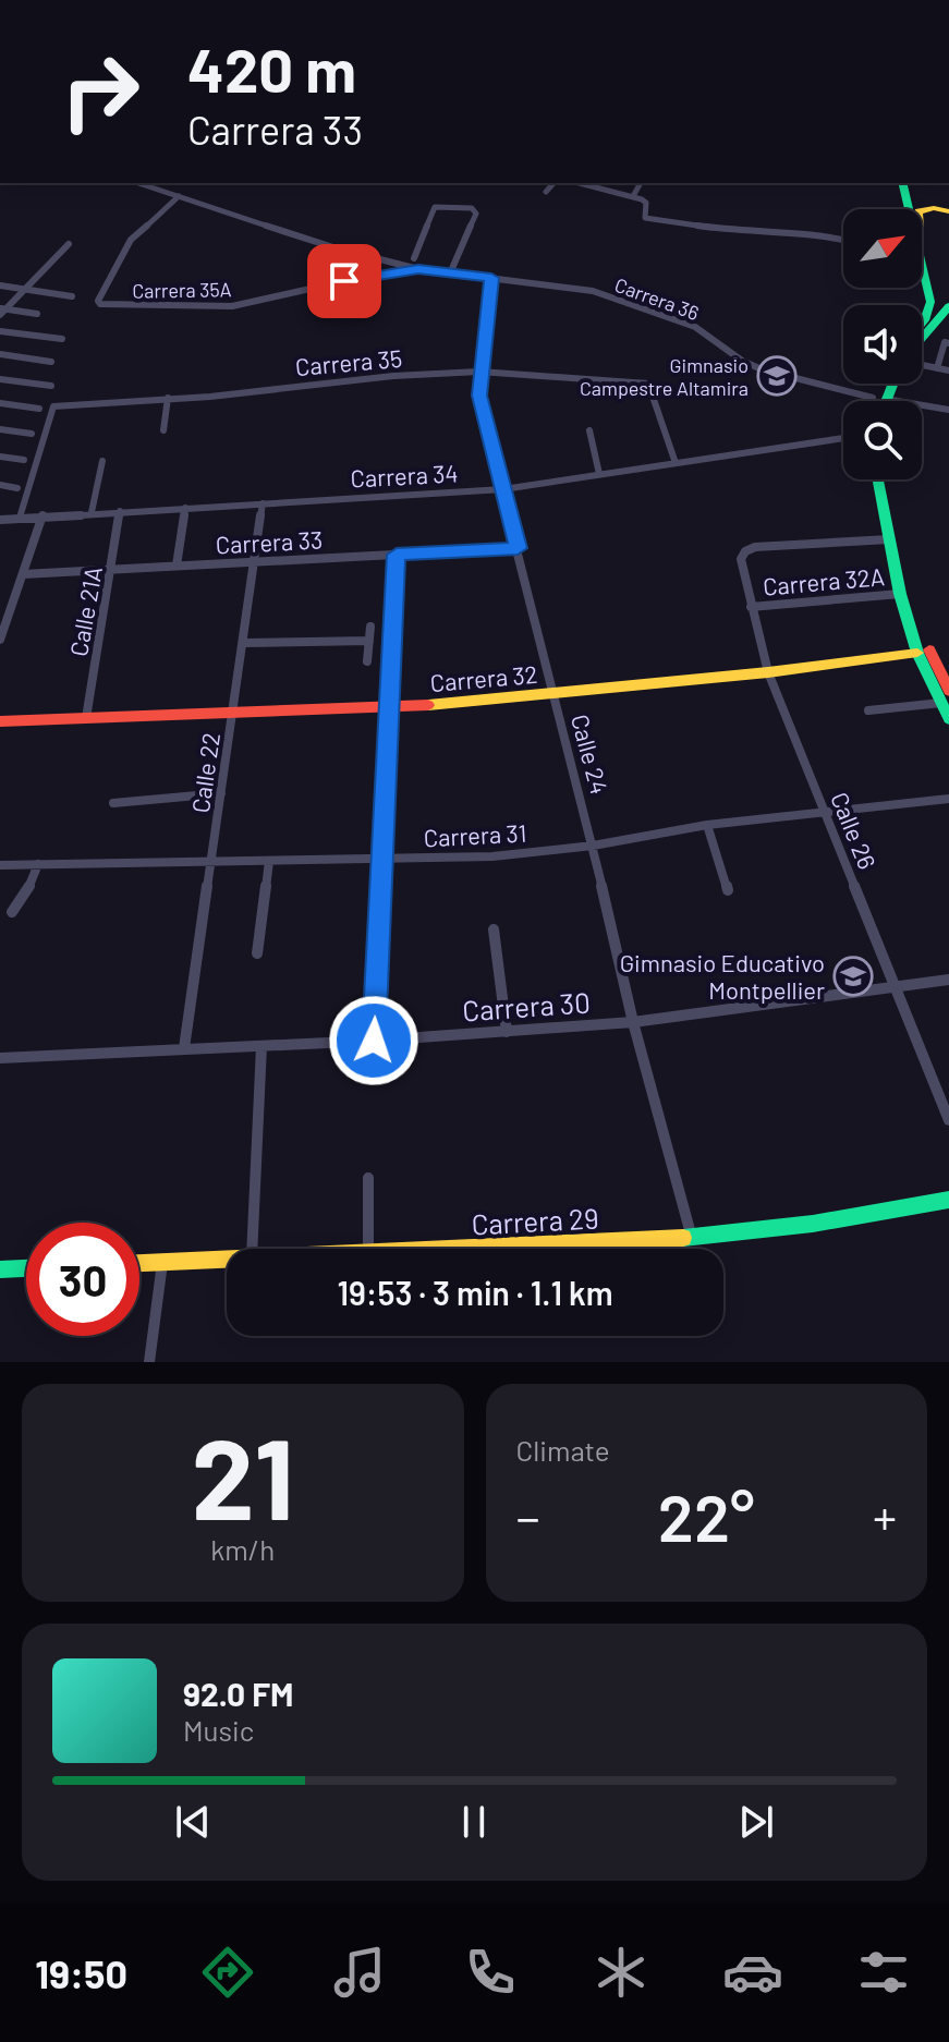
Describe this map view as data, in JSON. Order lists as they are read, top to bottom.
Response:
{
  "streets": {
    "main road": ["Carrera 32", "Carrera 29"],
    "street": [
      "Carrera 35A",
      "Carrera 36",
      "Carrera 35",
      "Carrera 34",
      "Carrera 33",
      "Carrera 32A",
      "Calle 21A",
      "Calle 24",
      "Calle 22",
      "Calle 26",
      "Carrera 31",
      "Carrera 30"
    ]
  },
  "crossings": [
    ["Carrera 35A", "Carrera 36"],
    ["Carrera 36", "Calle 24"],
    ["Carrera 35", "Carrera 34"],
    ["Carrera 35", "Calle 24"],
    ["Carrera 34", "Calle 21A"],
    ["Carrera 34", "Calle 24"],
    ["Carrera 34", "Calle 22"],
    ["Carrera 33", "Calle 21A"],
    ["Carrera 33", "Calle 24"],
    ["Carrera 33", "Calle 22"],
    ["Carrera 32A", "Calle 26"],
    ["Calle 21A", "Carrera 32"],
    ["Carrera 32", "Calle 24"],
    ["Carrera 32", "Calle 22"],
    ["Carrera 32", "Calle 26"],
    ["Calle 24", "Carrera 31"],
    ["Calle 24", "Carrera 30"],
    ["Calle 24", "Carrera 29"],
    ["Calle 22", "Carrera 31"],
    ["Calle 22", "Carrera 30"],
    ["Calle 26", "Carrera 31"],
    ["Calle 26", "Carrera 30"]
  ],
  "places": {
    "school or university": ["Gimnasio Campestre Altamira", "Gimnasio Educativo Montpellier"]
  },
  "north": "top right",
  "page": {
    "turn": ["420 m", "Carrera 33"],
    "limit": "30",
    "trip": "19:53 · 3 min · 1.1 km",
    "tile": [
      ["21", "km/h"],
      "Climate"
    ],
    "heat": ["−", "22°", "+"],
    "song": ["92.0 FM", "Music"],
    "tabs": "19:50"
  }
}
